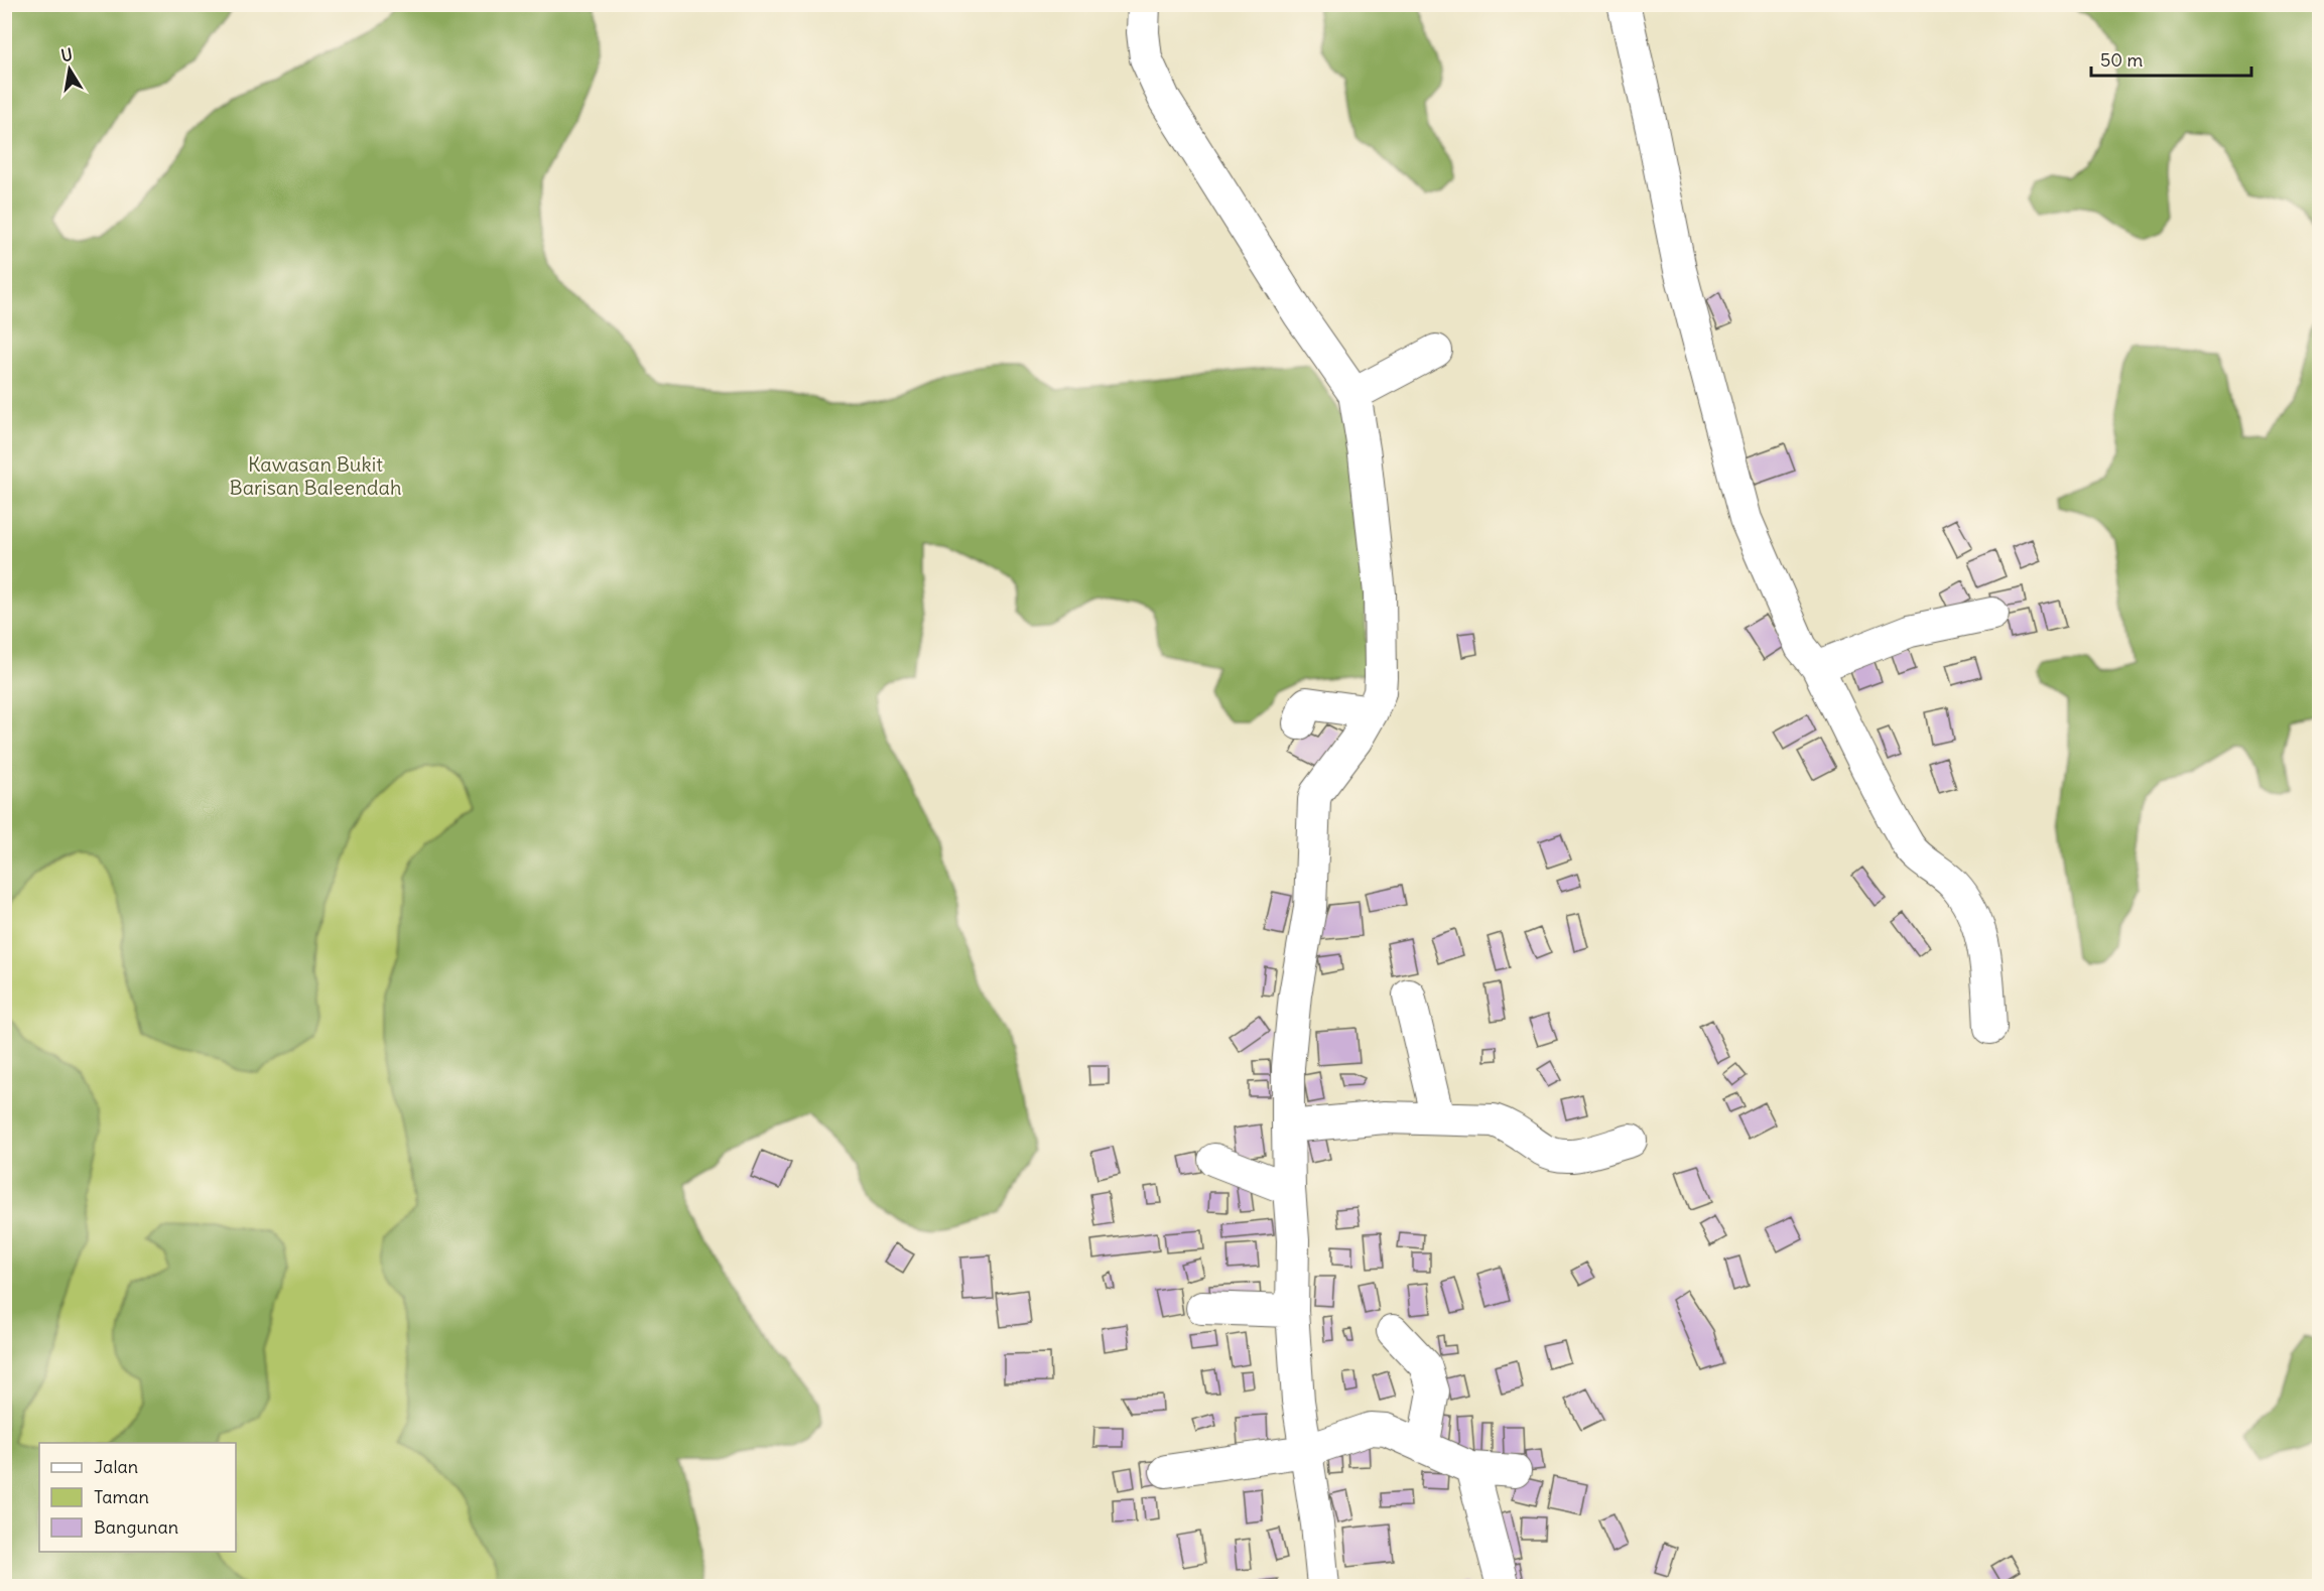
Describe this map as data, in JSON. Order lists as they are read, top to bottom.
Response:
{
  "parks": ["Kawasan Bukit Barisan Baleendah"],
  "legend": ["Jalan", "Taman", "Bangunan"],
  "scale_bar": "50 m",
  "north": "top"
}
